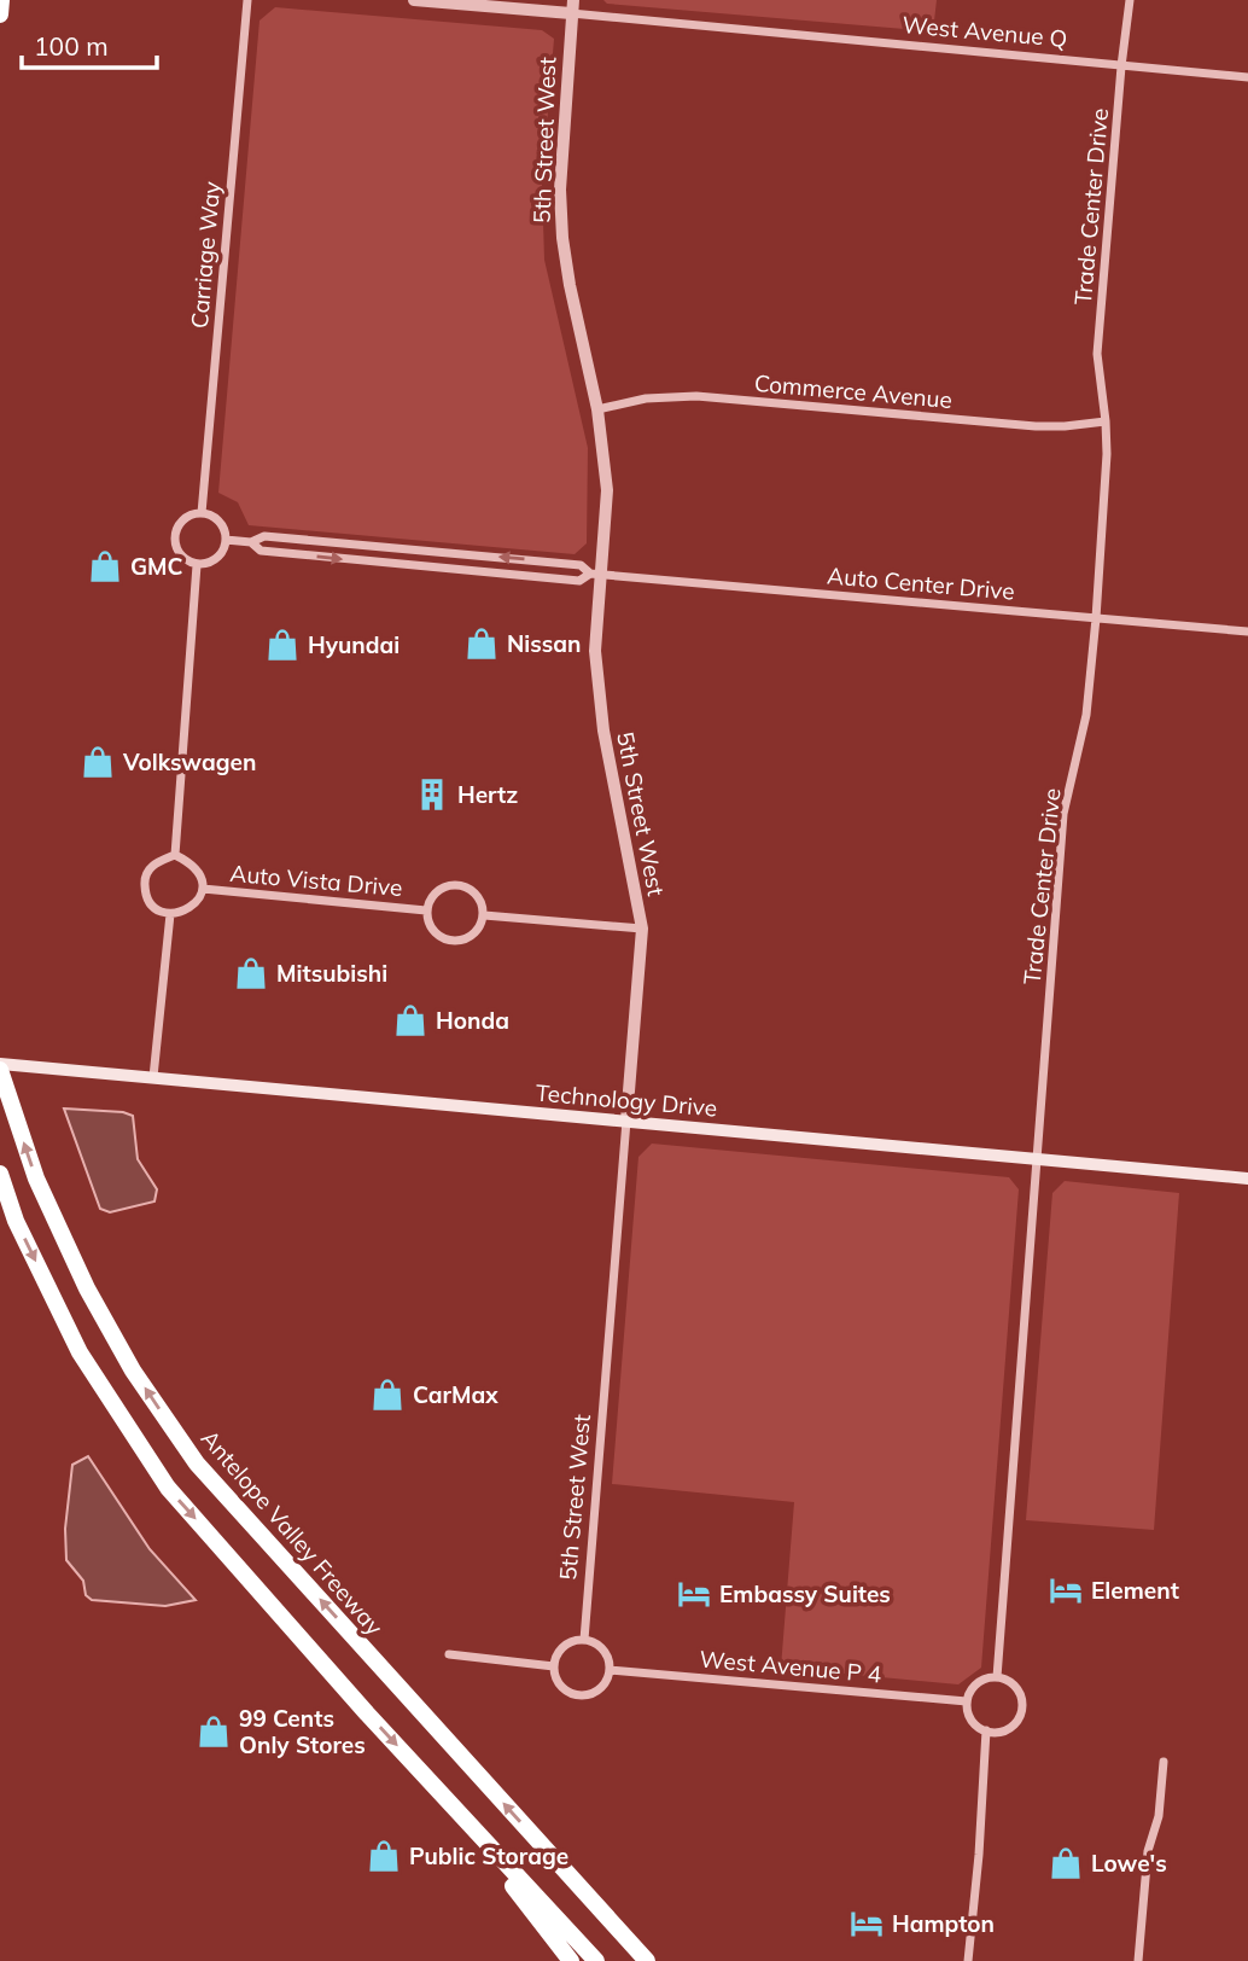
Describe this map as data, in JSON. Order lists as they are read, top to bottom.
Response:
{
  "streets": {
    "highway": ["Antelope Valley Freeway"],
    "main road": ["Technology Drive"],
    "street": [
      "West Avenue Q",
      "5th Street West",
      "Trade Center Drive",
      "Carriage Way",
      "Commerce Avenue",
      "Auto Center Drive",
      "Auto Vista Drive",
      "West Avenue P 4"
    ]
  },
  "crossings": [
    ["West Avenue Q", "5th Street West"],
    ["West Avenue Q", "Trade Center Drive"],
    ["5th Street West", "Commerce Avenue"],
    ["5th Street West", "Auto Center Drive"],
    ["5th Street West", "Technology Drive"],
    ["5th Street West", "West Avenue P 4"],
    ["Trade Center Drive", "Commerce Avenue"],
    ["Trade Center Drive", "Auto Center Drive"],
    ["Trade Center Drive", "Technology Drive"],
    ["Trade Center Drive", "West Avenue P 4"],
    ["Carriage Way", "Auto Center Drive"]
  ],
  "places": {
    "shop": [
      "GMC",
      "Nissan",
      "Hyundai",
      "Volkswagen",
      "Mitsubishi",
      "Honda",
      "CarMax",
      "99 Cents Only Stores",
      "Public Storage",
      "Lowe's"
    ],
    "building": ["Hertz"],
    "hotel": ["Element", "Embassy Suites", "Hampton"]
  },
  "scale_bar": "100 m"
}
